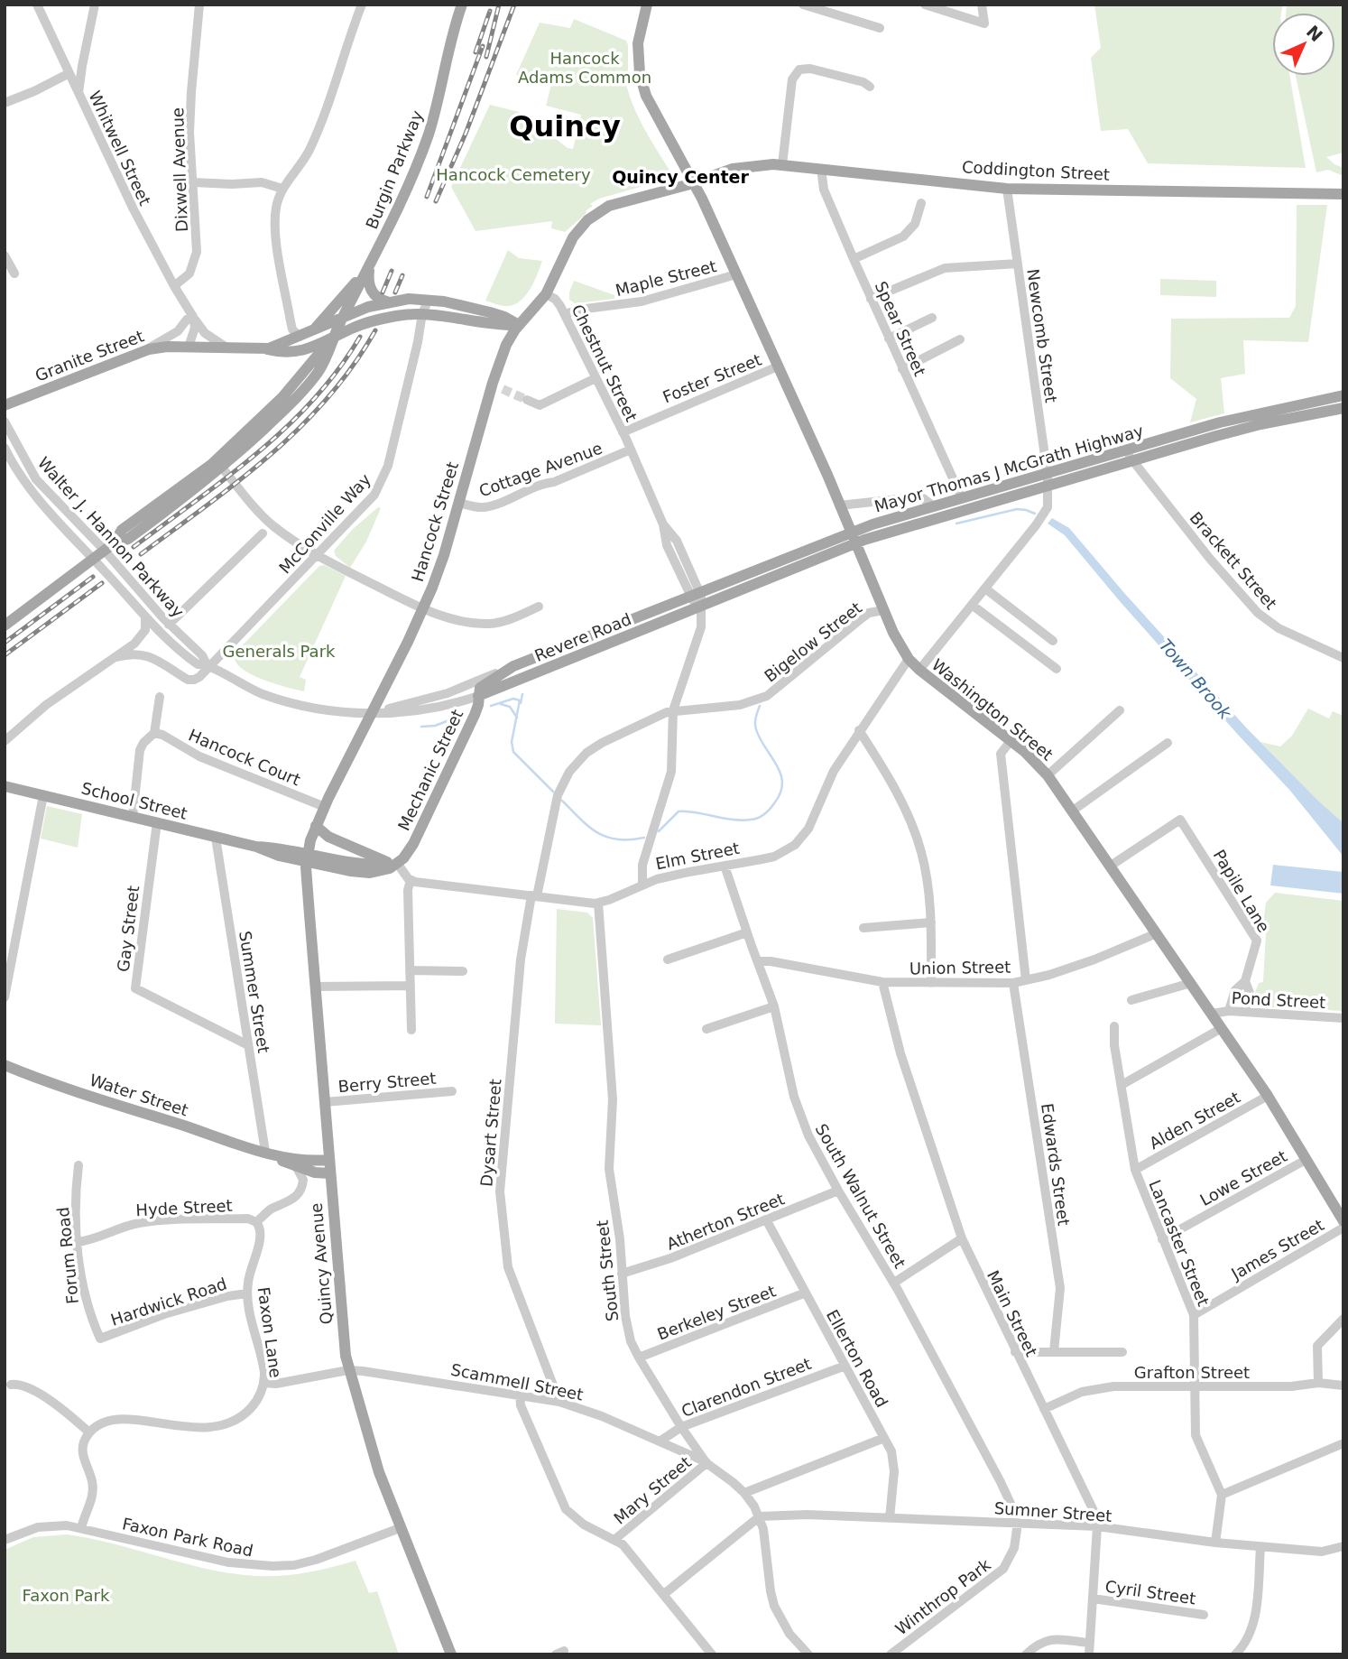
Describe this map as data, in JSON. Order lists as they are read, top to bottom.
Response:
{
  "streets": {
    "main road": [
      "Burgin Parkway",
      "Coddington Street",
      "Granite Street",
      "Mayor Thomas J McGrath Highway",
      "Hancock Street",
      "Revere Road",
      "Washington Street",
      "Mechanic Street",
      "School Street",
      "Water Street",
      "Quincy Avenue"
    ],
    "street": [
      "Whitwell Street",
      "Dixwell Avenue",
      "Maple Street",
      "Spear Street",
      "Newcomb Street",
      "Chestnut Street",
      "Foster Street",
      "Cottage Avenue",
      "McConville Way",
      "Walter J. Hannon Parkway",
      "Brackett Street",
      "Bigelow Street",
      "Hancock Court",
      "Elm Street",
      "Papile Lane",
      "Gay Street",
      "Union Street",
      "Summer Street",
      "Pond Street",
      "Berry Street",
      "Alden Street",
      "Dysart Street",
      "Edwards Street",
      "Lowe Street",
      "South Walnut Street",
      "Hyde Street",
      "Atherton Street",
      "Lancaster Street",
      "James Street",
      "Forum Road",
      "South Street",
      "Hardwick Road",
      "Berkeley Street",
      "Main Street",
      "Faxon Lane",
      "Ellerton Road",
      "Grafton Street",
      "Scammell Street",
      "Clarendon Street",
      "Mary Street",
      "Sumner Street",
      "Faxon Park Road",
      "Cyril Street",
      "Winthrop Park"
    ]
  },
  "crossings": [
    ["Whitwell Street", "Dixwell Avenue"],
    ["Whitwell Street", "Granite Street"],
    ["Burgin Parkway", "Granite Street"],
    ["Burgin Parkway", "Walter J. Hannon Parkway"],
    ["Coddington Street", "Spear Street"],
    ["Coddington Street", "Newcomb Street"],
    ["Coddington Street", "Hancock Street"],
    ["Coddington Street", "Washington Street"],
    ["Maple Street", "Chestnut Street"],
    ["Maple Street", "Washington Street"],
    ["Spear Street", "Mayor Thomas J McGrath Highway"],
    ["Newcomb Street", "Mayor Thomas J McGrath Highway"],
    ["Granite Street", "Hancock Street"],
    ["Granite Street", "McConville Way"],
    ["Chestnut Street", "Foster Street"],
    ["Chestnut Street", "Mayor Thomas J McGrath Highway"],
    ["Chestnut Street", "Cottage Avenue"],
    ["Chestnut Street", "Hancock Street"],
    ["Chestnut Street", "Revere Road"],
    ["Foster Street", "Washington Street"],
    ["Mayor Thomas J McGrath Highway", "Brackett Street"],
    ["Mayor Thomas J McGrath Highway", "Revere Road"],
    ["Mayor Thomas J McGrath Highway", "Washington Street"],
    ["Cottage Avenue", "Hancock Street"],
    ["Hancock Street", "Walter J. Hannon Parkway"],
    ["Hancock Street", "Hancock Court"],
    ["Hancock Street", "School Street"],
    ["Hancock Street", "Quincy Avenue"],
    ["McConville Way", "Walter J. Hannon Parkway"],
    ["Walter J. Hannon Parkway", "Revere Road"],
    ["Walter J. Hannon Parkway", "Mechanic Street"],
    ["Revere Road", "Mechanic Street"],
    ["Bigelow Street", "Washington Street"],
    ["Bigelow Street", "Elm Street"],
    ["Bigelow Street", "Dysart Street"],
    ["Washington Street", "Elm Street"],
    ["Washington Street", "Papile Lane"],
    ["Washington Street", "Union Street"],
    ["Washington Street", "Pond Street"],
    ["Washington Street", "Alden Street"],
    ["Washington Street", "Lowe Street"],
    ["School Street", "Gay Street"],
    ["School Street", "Summer Street"],
    ["School Street", "Quincy Avenue"],
    ["Elm Street", "Dysart Street"],
    ["Elm Street", "South Walnut Street"],
    ["Elm Street", "South Street"],
    ["Papile Lane", "Pond Street"],
    ["Gay Street", "Summer Street"],
    ["Union Street", "Edwards Street"],
    ["Union Street", "South Walnut Street"],
    ["Union Street", "Main Street"],
    ["Summer Street", "Water Street"],
    ["Berry Street", "Quincy Avenue"],
    ["Water Street", "Quincy Avenue"],
    ["Alden Street", "Lancaster Street"],
    ["Dysart Street", "Scammell Street"],
    ["Lowe Street", "Lancaster Street"],
    ["South Walnut Street", "Atherton Street"],
    ["South Walnut Street", "Sumner Street"],
    ["South Walnut Street", "Winthrop Park"],
    ["Hyde Street", "Forum Road"],
    ["Hyde Street", "Faxon Lane"],
    ["Atherton Street", "South Street"],
    ["Atherton Street", "Ellerton Road"],
    ["Lancaster Street", "James Street"],
    ["Lancaster Street", "Grafton Street"],
    ["Forum Road", "Hardwick Road"],
    ["Quincy Avenue", "Scammell Street"],
    ["Quincy Avenue", "Faxon Park Road"],
    ["South Street", "Berkeley Street"],
    ["South Street", "Scammell Street"],
    ["South Street", "Clarendon Street"],
    ["South Street", "Mary Street"],
    ["South Street", "Sumner Street"],
    ["Hardwick Road", "Faxon Lane"],
    ["Berkeley Street", "Ellerton Road"],
    ["Main Street", "Grafton Street"],
    ["Main Street", "Sumner Street"],
    ["Main Street", "Cyril Street"],
    ["Faxon Lane", "Scammell Street"],
    ["Ellerton Road", "Clarendon Street"],
    ["Ellerton Road", "Sumner Street"],
    ["Scammell Street", "Clarendon Street"],
    ["Scammell Street", "Mary Street"],
    ["Sumner Street", "Winthrop Park"]
  ],
  "districts": ["Quincy", "Quincy Center"],
  "water": ["Town Brook"],
  "parks": [
    "Hancock Adams Common",
    "Hancock Cemetery",
    "Generals Park",
    "Faxon Park"
  ],
  "north": "top right"
}
